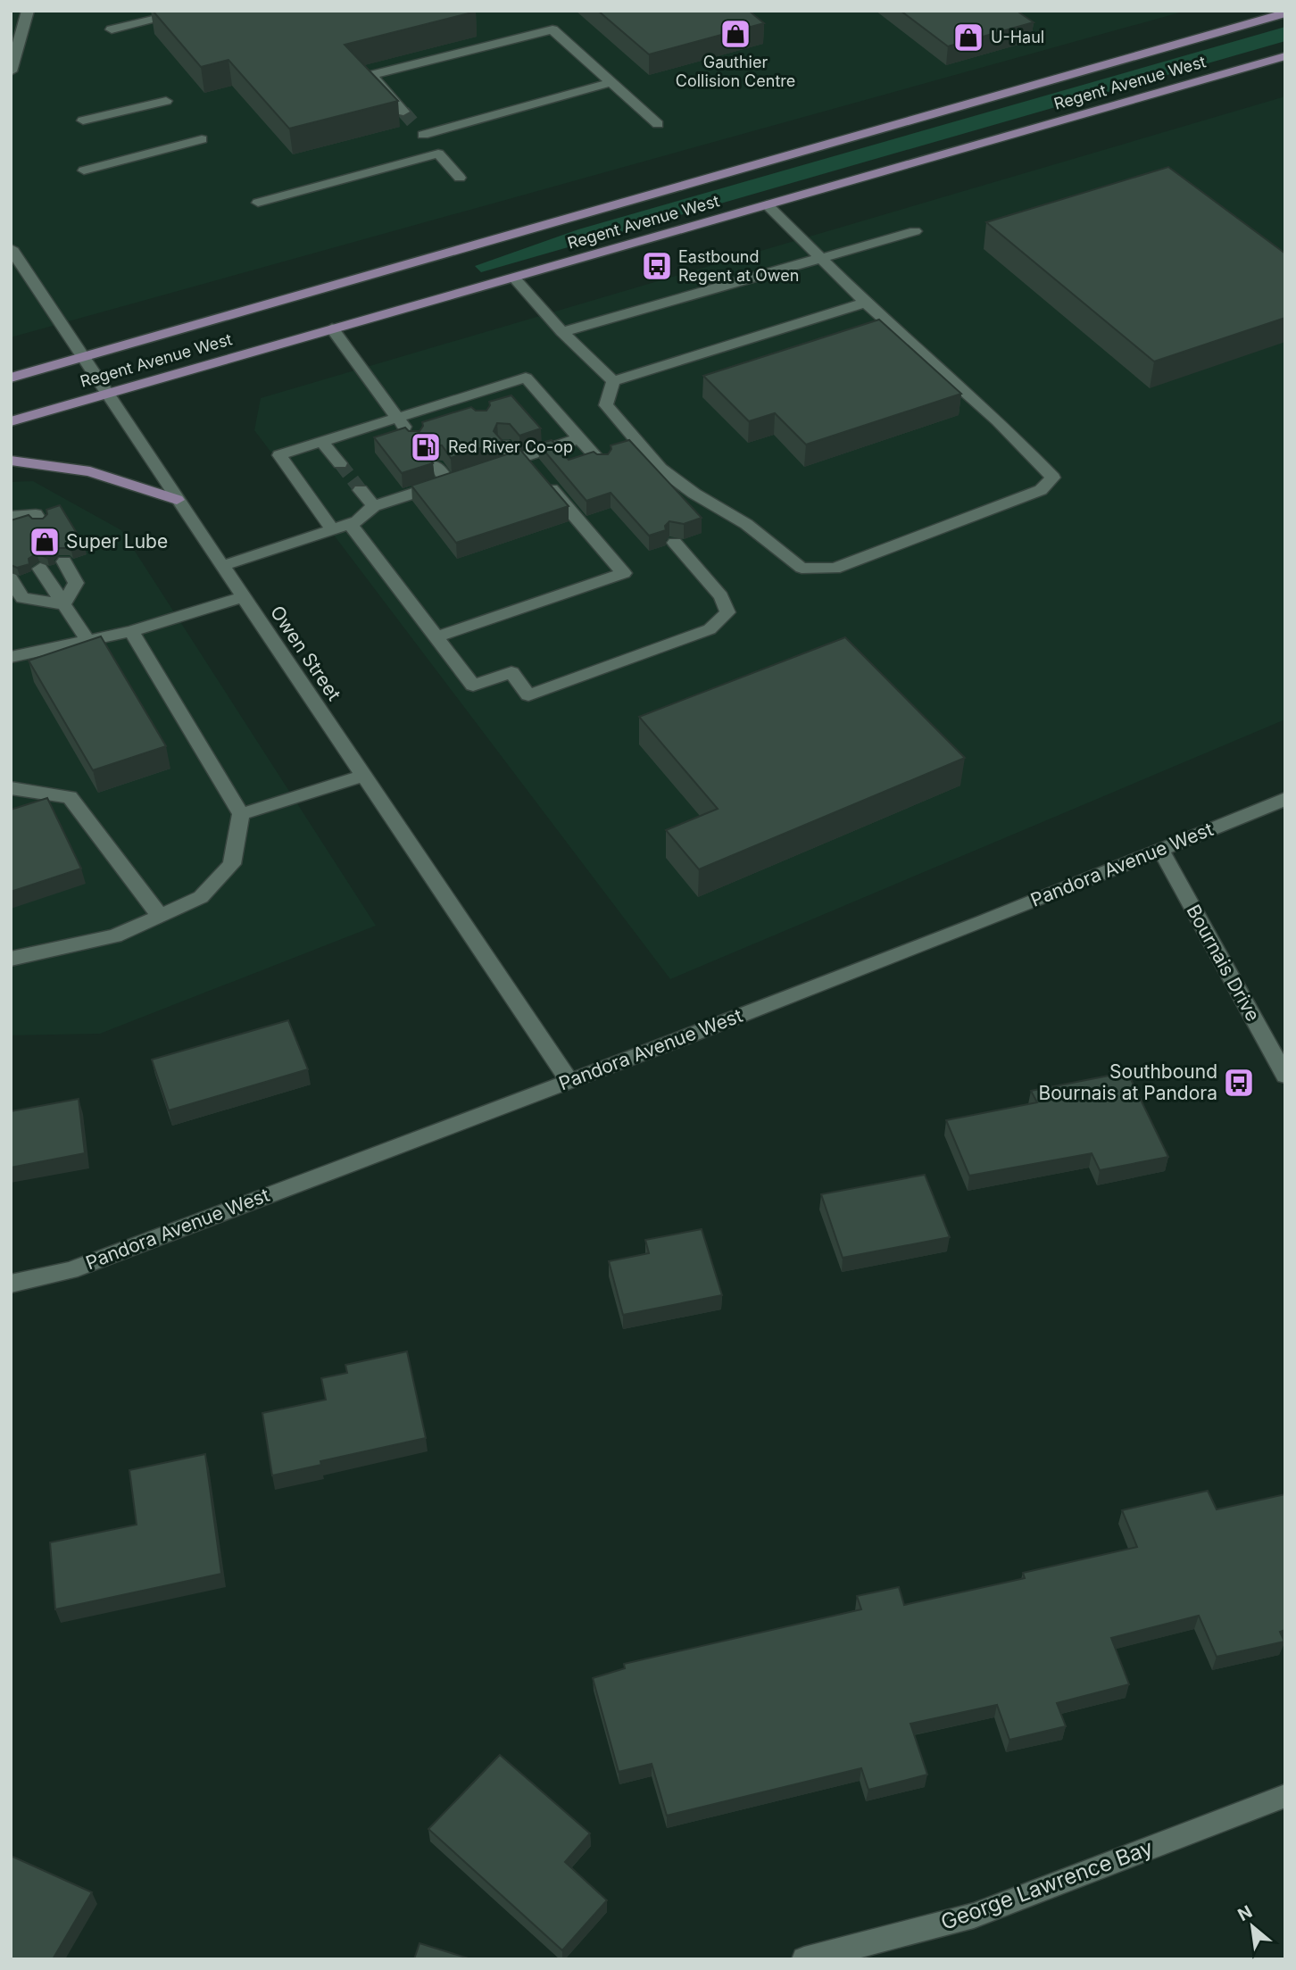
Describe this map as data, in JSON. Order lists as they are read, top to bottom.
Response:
{
  "streets": {
    "main road": ["Regent Avenue West"],
    "street": [
      "Owen Street",
      "Pandora Avenue West",
      "Bournais Drive",
      "George Lawrence Bay"
    ]
  },
  "crossings": [
    ["Regent Avenue West", "Owen Street"],
    ["Owen Street", "Pandora Avenue West"],
    ["Pandora Avenue West", "Bournais Drive"]
  ],
  "places": {
    "shop": ["Gauthier Collision Centre", "U-Haul", "Super Lube"],
    "bus stop": ["Eastbound Regent at Owen", "Southbound Bournais at Pandora"],
    "fuel station": ["Red River Co-op"]
  },
  "north": "top left"
}
